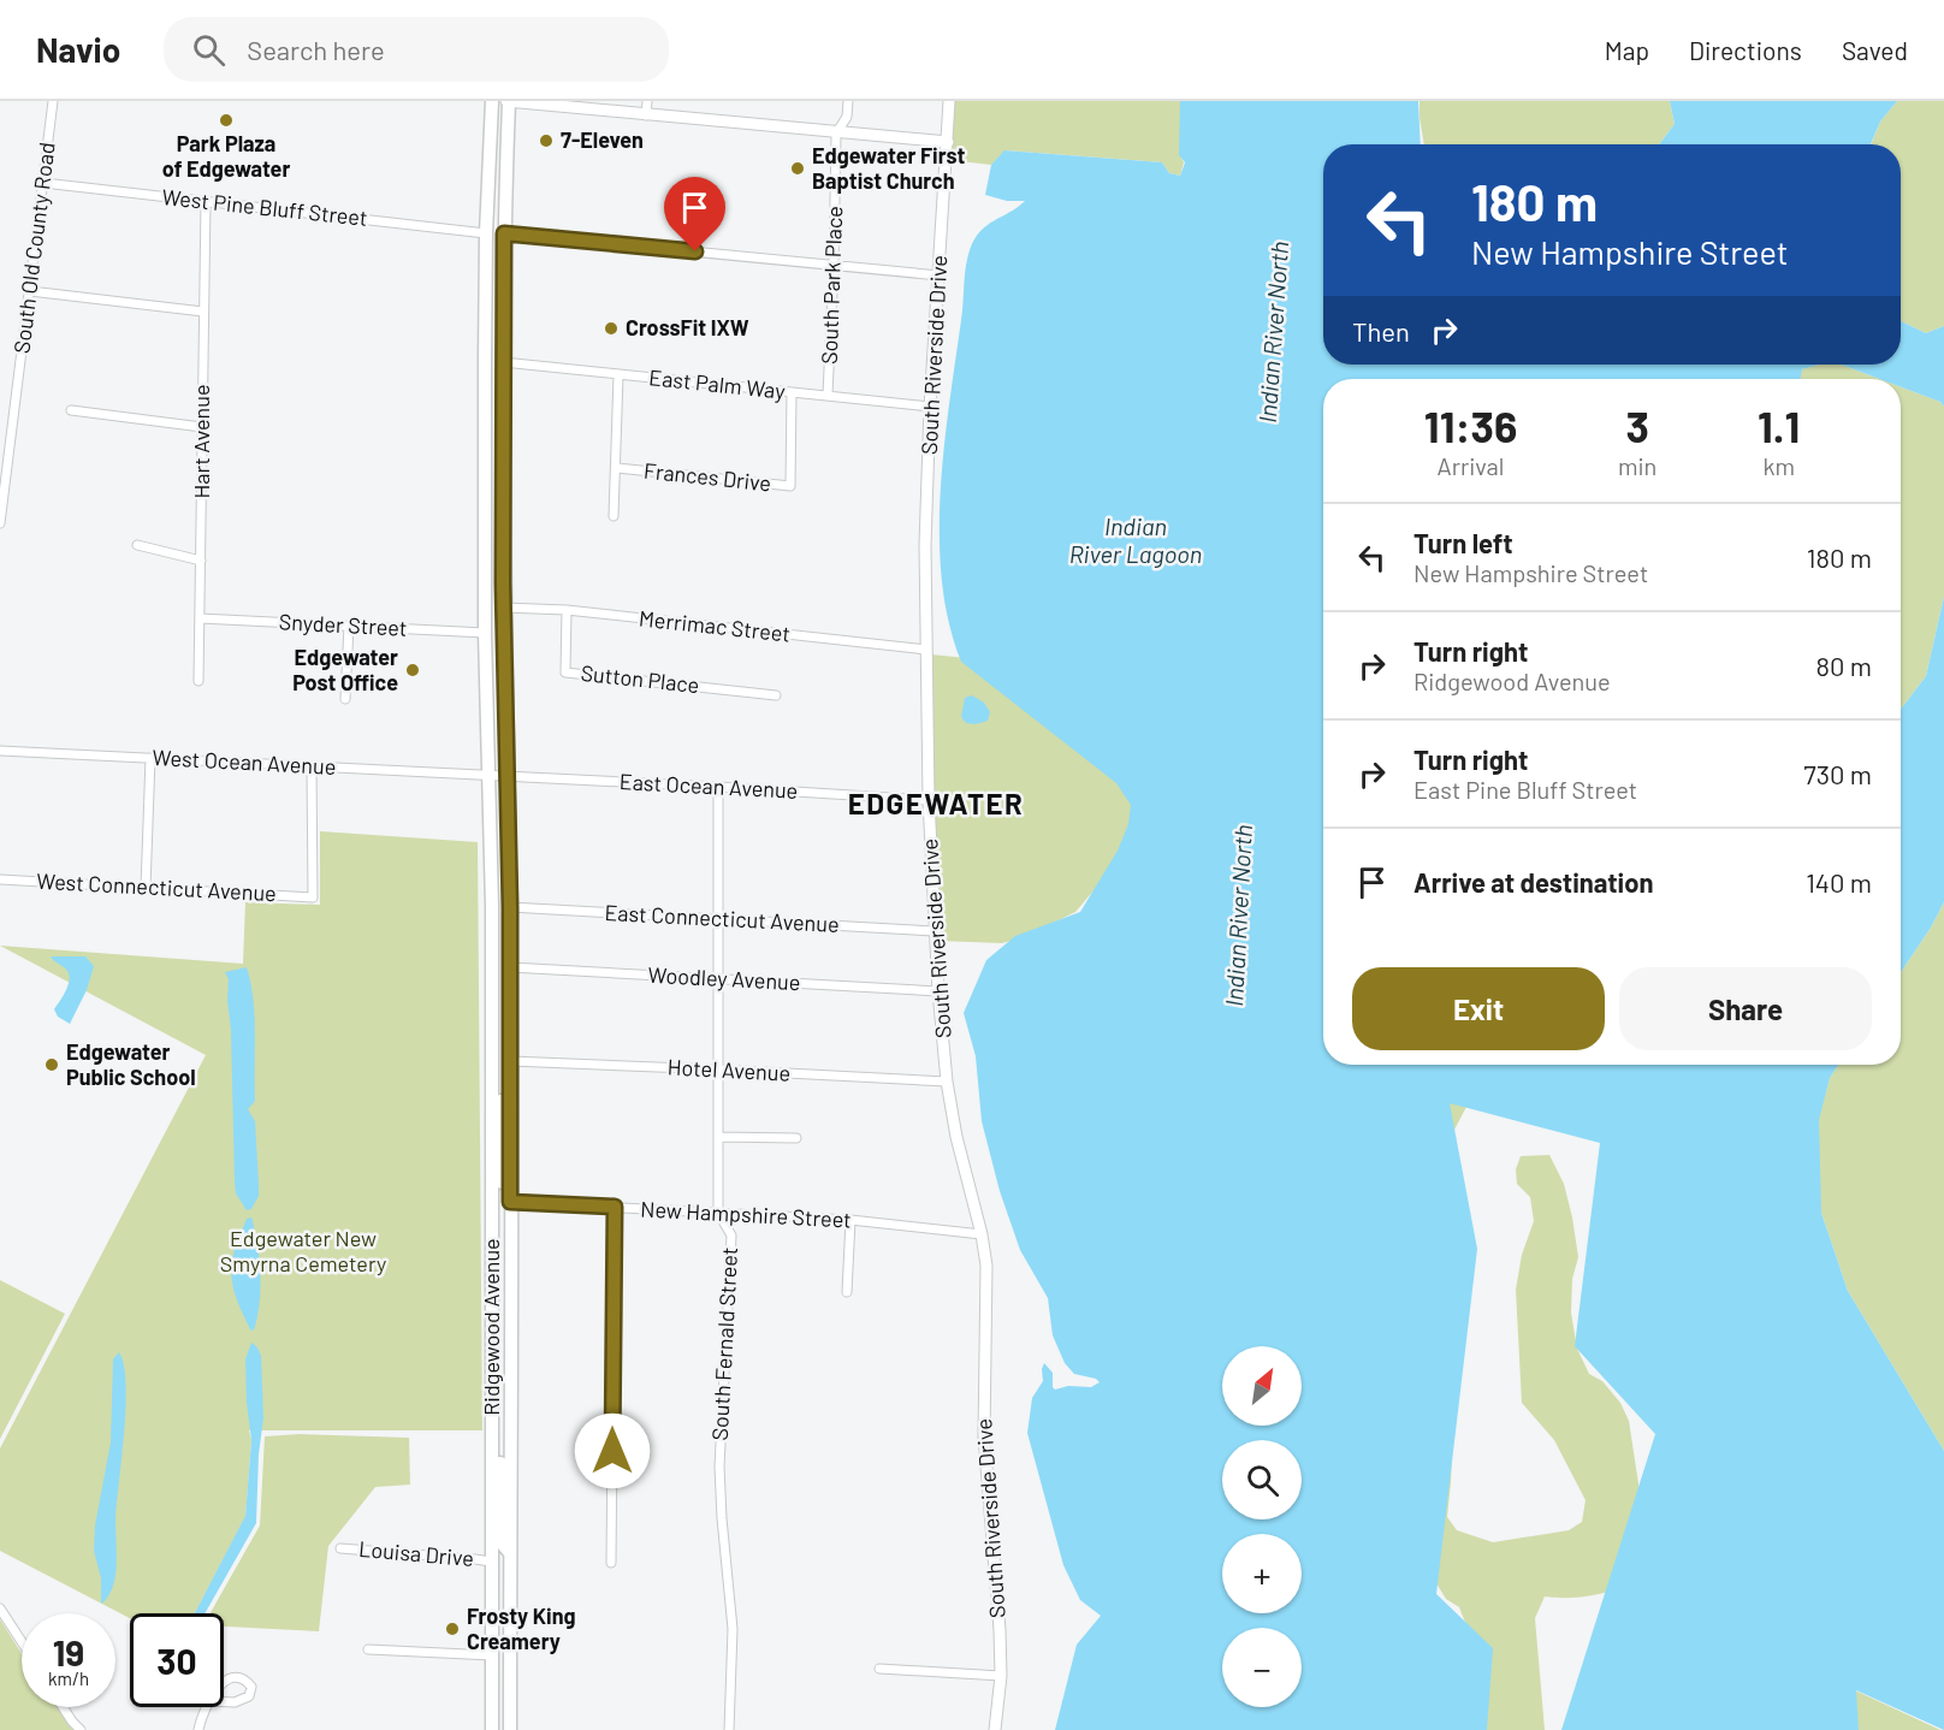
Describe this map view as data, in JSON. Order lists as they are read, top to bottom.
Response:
{
  "streets": {
    "main road": ["Ridgewood Avenue"],
    "street": [
      "West Pine Bluff Street",
      "South Old County Road",
      "South Park Place",
      "South Riverside Drive",
      "East Palm Way",
      "Hart Avenue",
      "Frances Drive",
      "Snyder Street",
      "Merrimac Street",
      "Sutton Place",
      "West Ocean Avenue",
      "East Ocean Avenue",
      "West Connecticut Avenue",
      "East Connecticut Avenue",
      "Woodley Avenue",
      "Hotel Avenue",
      "New Hampshire Street",
      "South Fernald Street",
      "Louisa Drive"
    ]
  },
  "crossings": [
    ["West Pine Bluff Street", "South Old County Road"],
    ["West Pine Bluff Street", "Hart Avenue"],
    ["West Pine Bluff Street", "Ridgewood Avenue"],
    ["South Park Place", "East Palm Way"],
    ["South Riverside Drive", "East Palm Way"],
    ["South Riverside Drive", "Merrimac Street"],
    ["South Riverside Drive", "East Ocean Avenue"],
    ["South Riverside Drive", "East Connecticut Avenue"],
    ["South Riverside Drive", "Woodley Avenue"],
    ["South Riverside Drive", "Hotel Avenue"],
    ["South Riverside Drive", "New Hampshire Street"],
    ["East Palm Way", "Frances Drive"],
    ["East Palm Way", "Ridgewood Avenue"],
    ["Hart Avenue", "Snyder Street"],
    ["Snyder Street", "Ridgewood Avenue"],
    ["Merrimac Street", "Sutton Place"],
    ["Merrimac Street", "Ridgewood Avenue"],
    ["West Ocean Avenue", "East Ocean Avenue"],
    ["West Ocean Avenue", "West Connecticut Avenue"],
    ["West Ocean Avenue", "Ridgewood Avenue"],
    ["East Ocean Avenue", "Ridgewood Avenue"],
    ["East Ocean Avenue", "South Fernald Street"],
    ["East Connecticut Avenue", "Ridgewood Avenue"],
    ["East Connecticut Avenue", "South Fernald Street"],
    ["Woodley Avenue", "Ridgewood Avenue"],
    ["Woodley Avenue", "South Fernald Street"],
    ["Hotel Avenue", "Ridgewood Avenue"],
    ["Hotel Avenue", "South Fernald Street"],
    ["New Hampshire Street", "Ridgewood Avenue"],
    ["New Hampshire Street", "South Fernald Street"],
    ["Ridgewood Avenue", "Louisa Drive"]
  ],
  "districts": ["EDGEWATER"],
  "water": ["Indian River North", "Indian River Lagoon"],
  "parks": ["Edgewater New Smyrna Cemetery"],
  "places": [
    "Park Plaza of Edgewater",
    "7-Eleven",
    "Edgewater First Baptist Church",
    "CrossFit IXW",
    "Edgewater Post Office",
    "Edgewater Public School",
    "Frosty King Creamery"
  ],
  "north": "top right",
  "page": {
    "header": "Navio",
    "search": "Search here",
    "nav": ["Map", "Directions", "Saved"],
    "turn": ["180 m", "New Hampshire Street"],
    "then": "Then",
    "eta": [
      "11:36",
      "Arrival",
      "3",
      "min",
      "1.1",
      "km"
    ],
    "list": [
      {
        "name": "Turn left",
        "note": "New Hampshire Street",
        "value": "180 m"
      },
      {
        "name": "Turn right",
        "note": "Ridgewood Avenue",
        "value": "80 m"
      },
      {
        "name": "Turn right",
        "note": "East Pine Bluff Street",
        "value": "730 m"
      },
      {
        "name": "Arrive at destination",
        "value": "140 m"
      }
    ],
    "buttons": ["Exit", "Share"],
    "map_buttons": ["+", "−"],
    "speed": "19 km/h",
    "limit": "30"
  }
}
